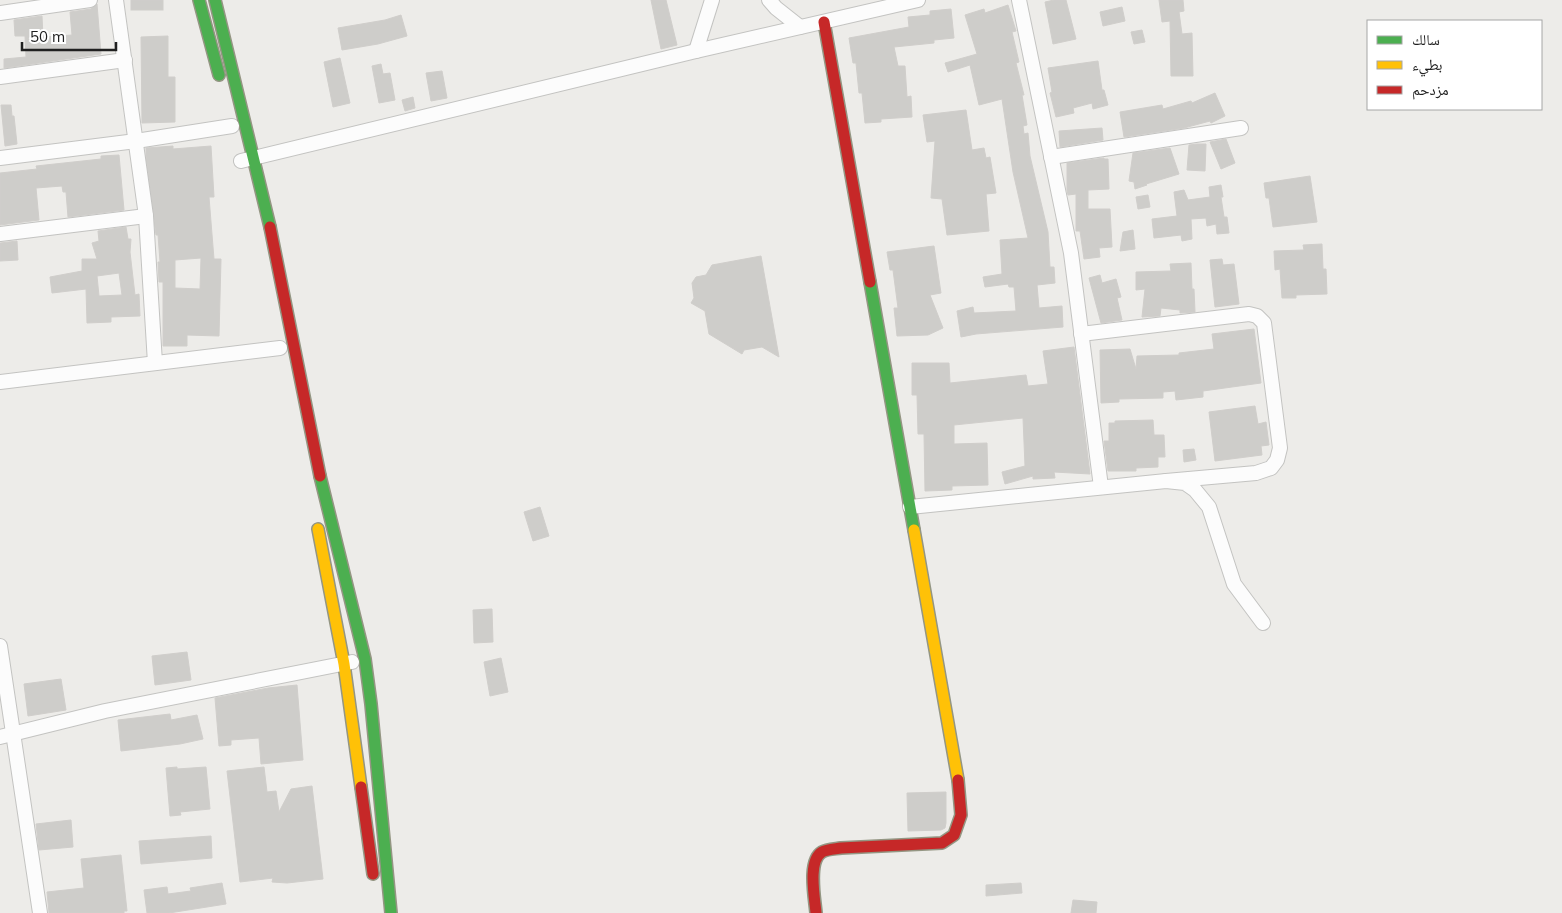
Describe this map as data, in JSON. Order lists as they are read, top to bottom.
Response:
{
  "legend": ["سالك", "بطيء", "مزدحم"],
  "scale_bar": "50 m"
}
